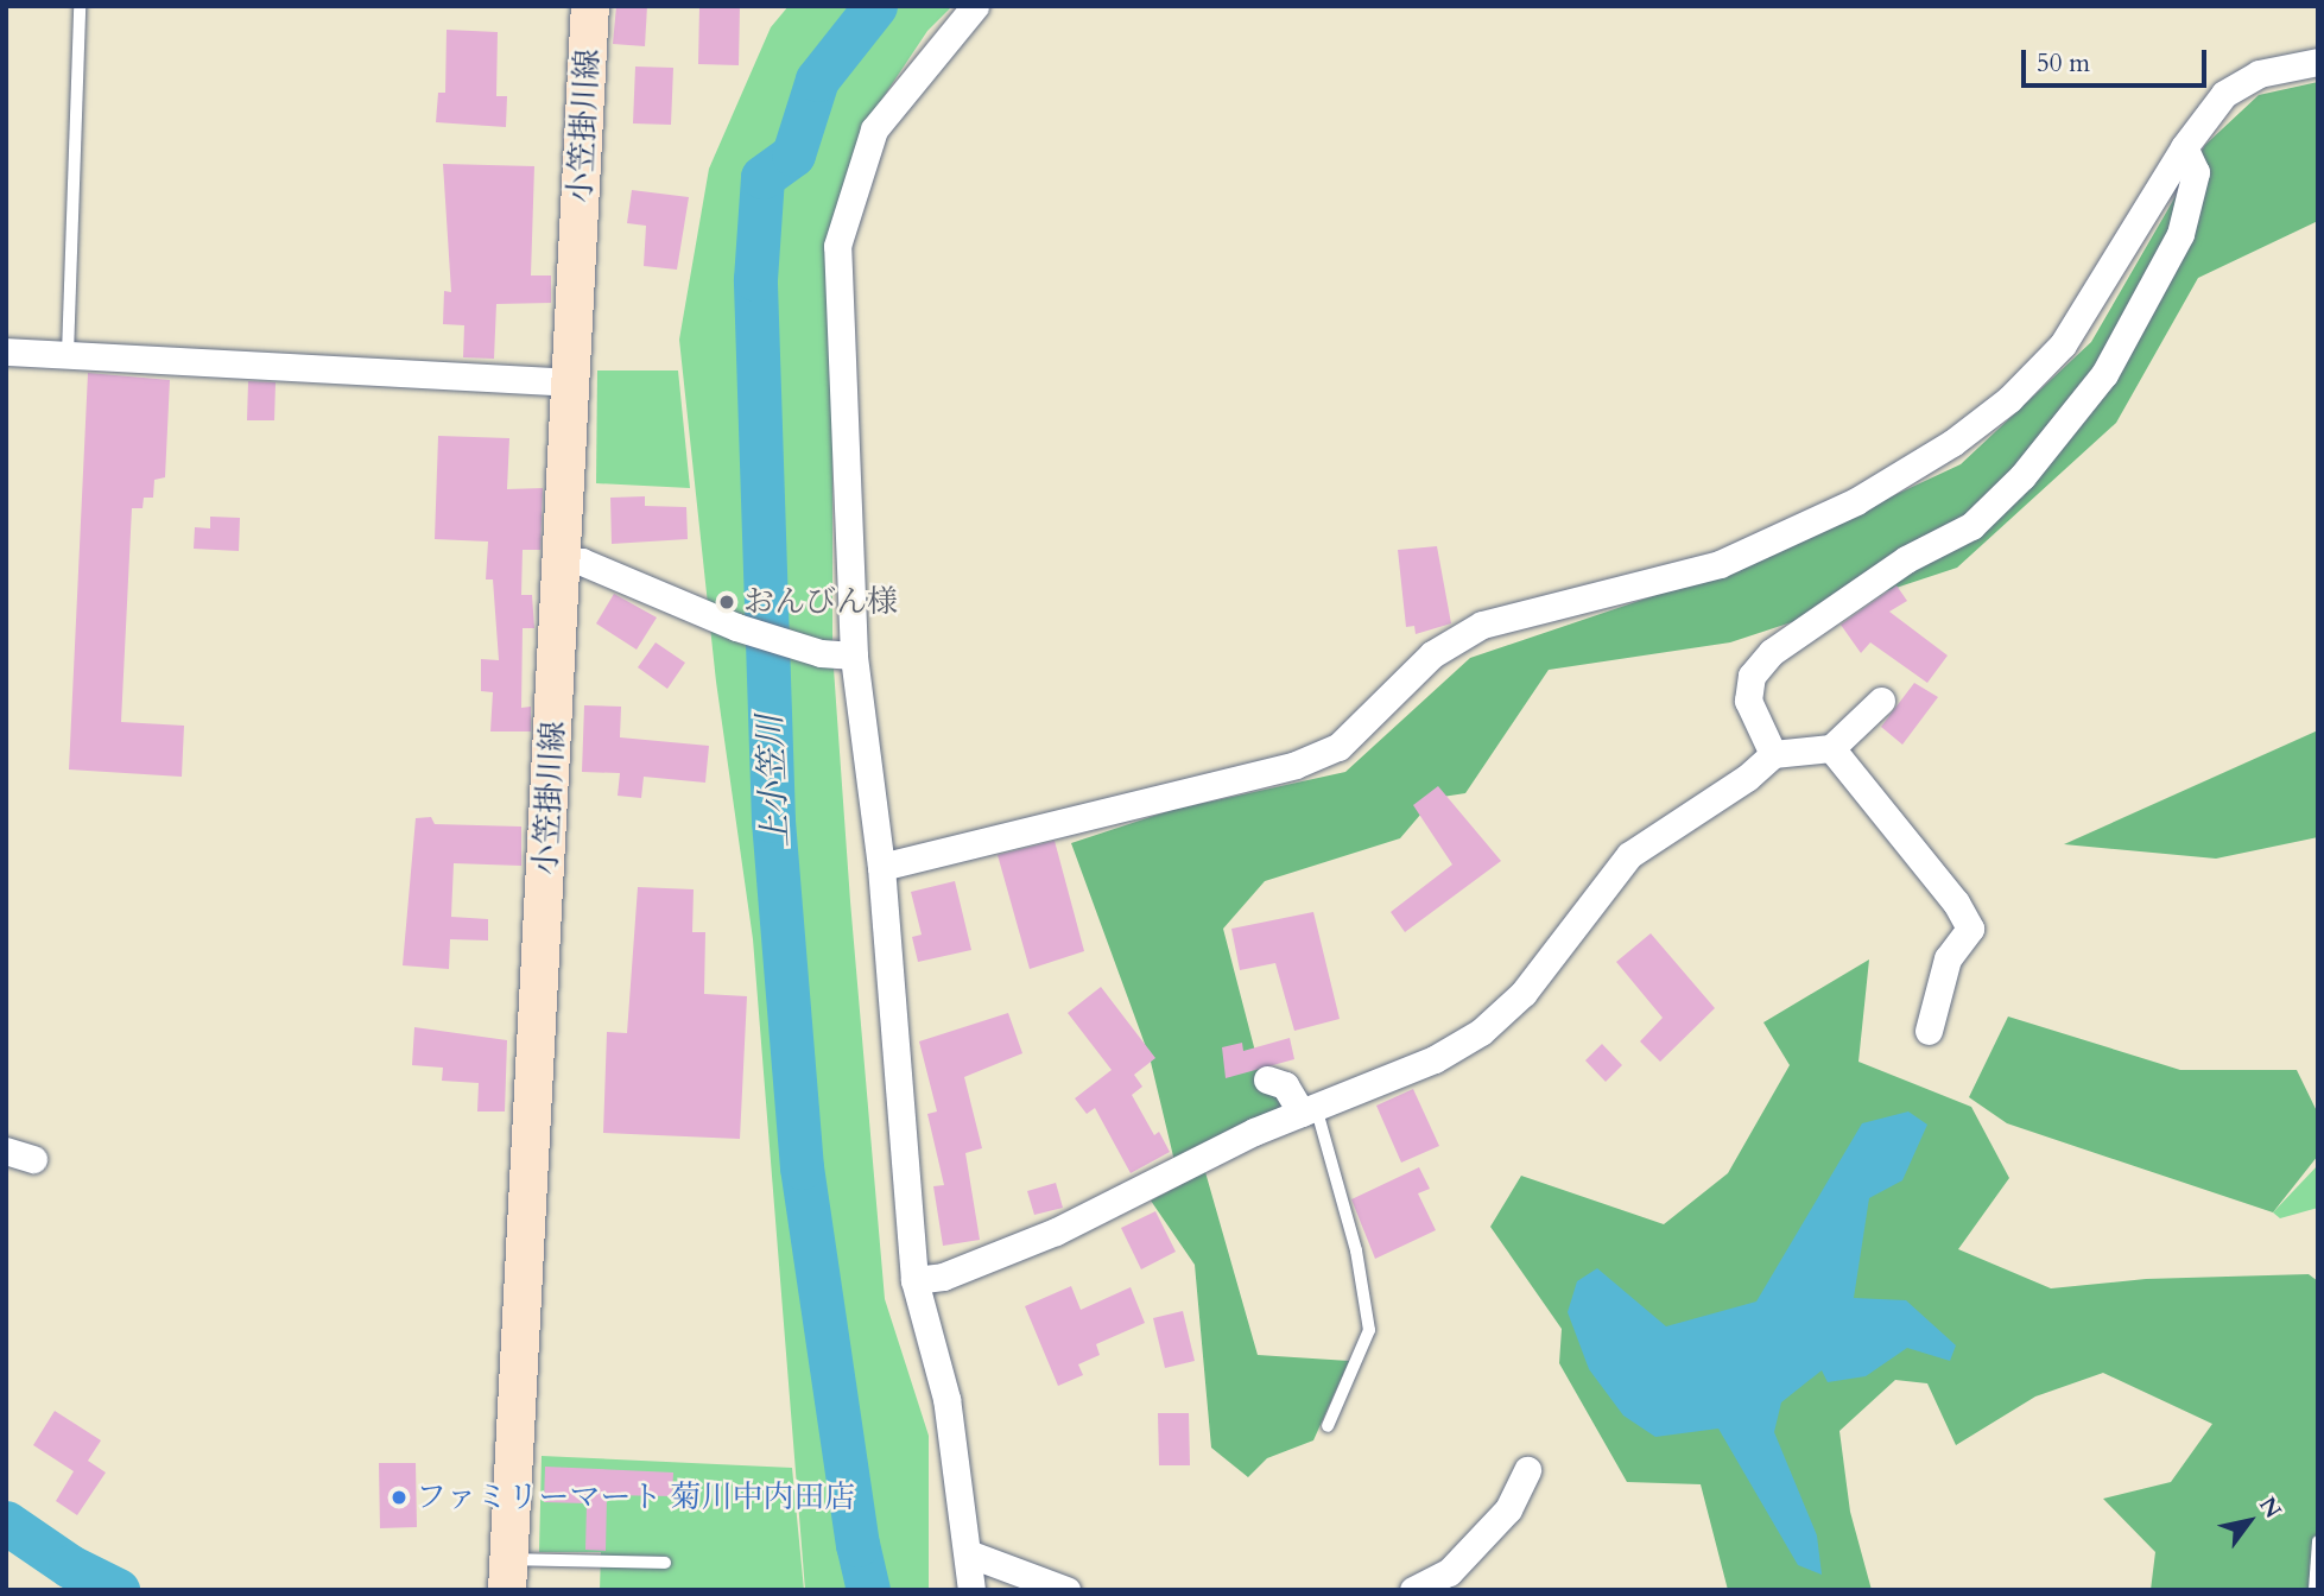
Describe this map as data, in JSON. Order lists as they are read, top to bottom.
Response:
{
  "streets": {
    "main road": ["小笠掛川線"]
  },
  "water": ["上小笠川"],
  "places": ["おんびん様", "ファミリーマート 菊川中内田店"],
  "scale_bar": "50 m",
  "north": "top right"
}
